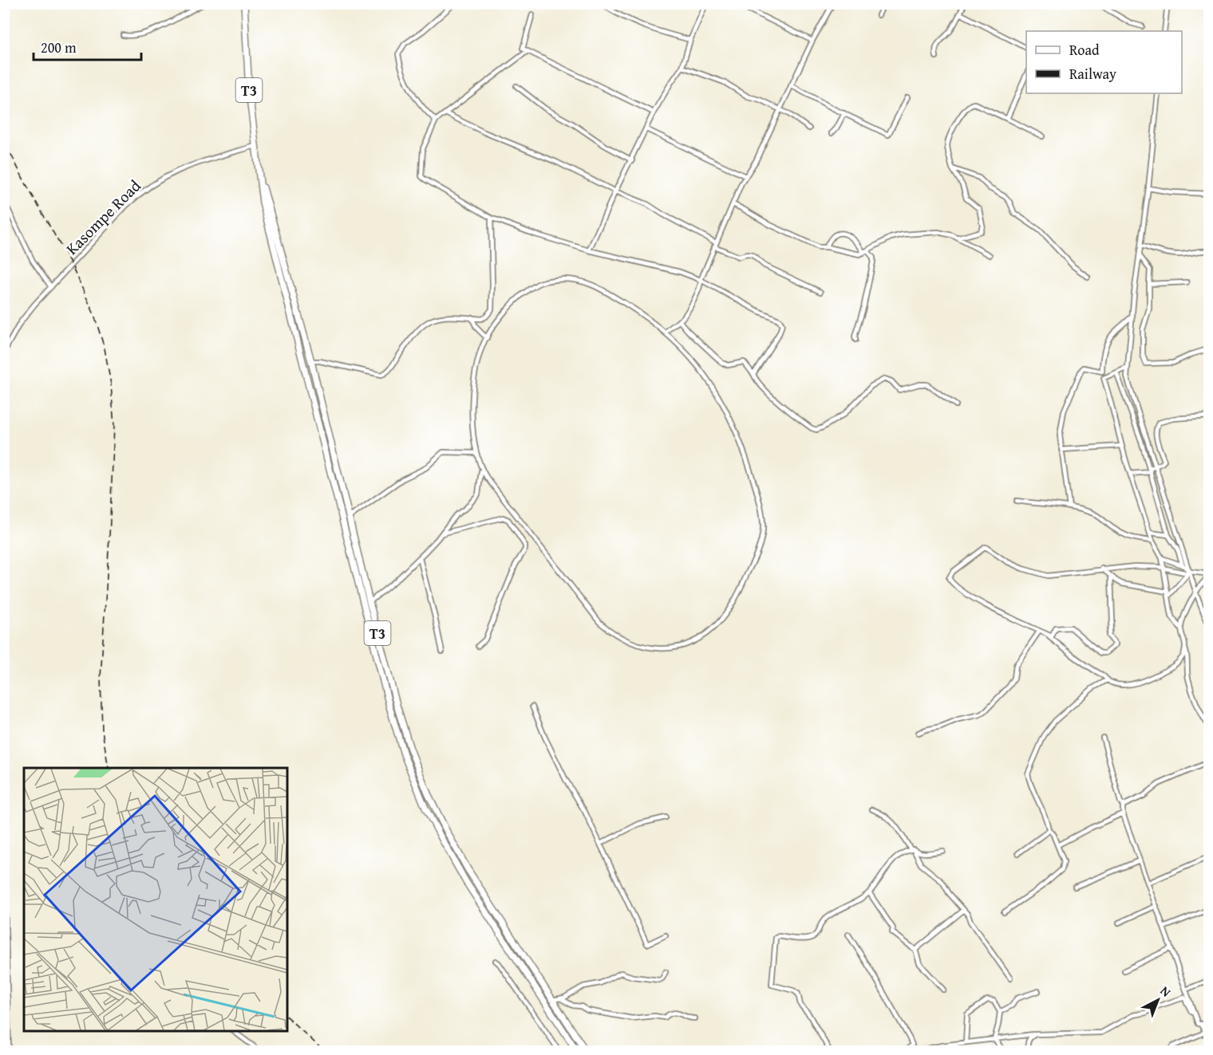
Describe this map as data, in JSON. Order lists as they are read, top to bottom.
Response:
{
  "streets": {
    "highway": ["T3"],
    "street": ["Kasompe Road"]
  },
  "crossings": [
    ["T3", "Kasompe Road"]
  ],
  "legend": ["Road", "Railway"],
  "scale_bar": "200 m",
  "north": "top right"
}
